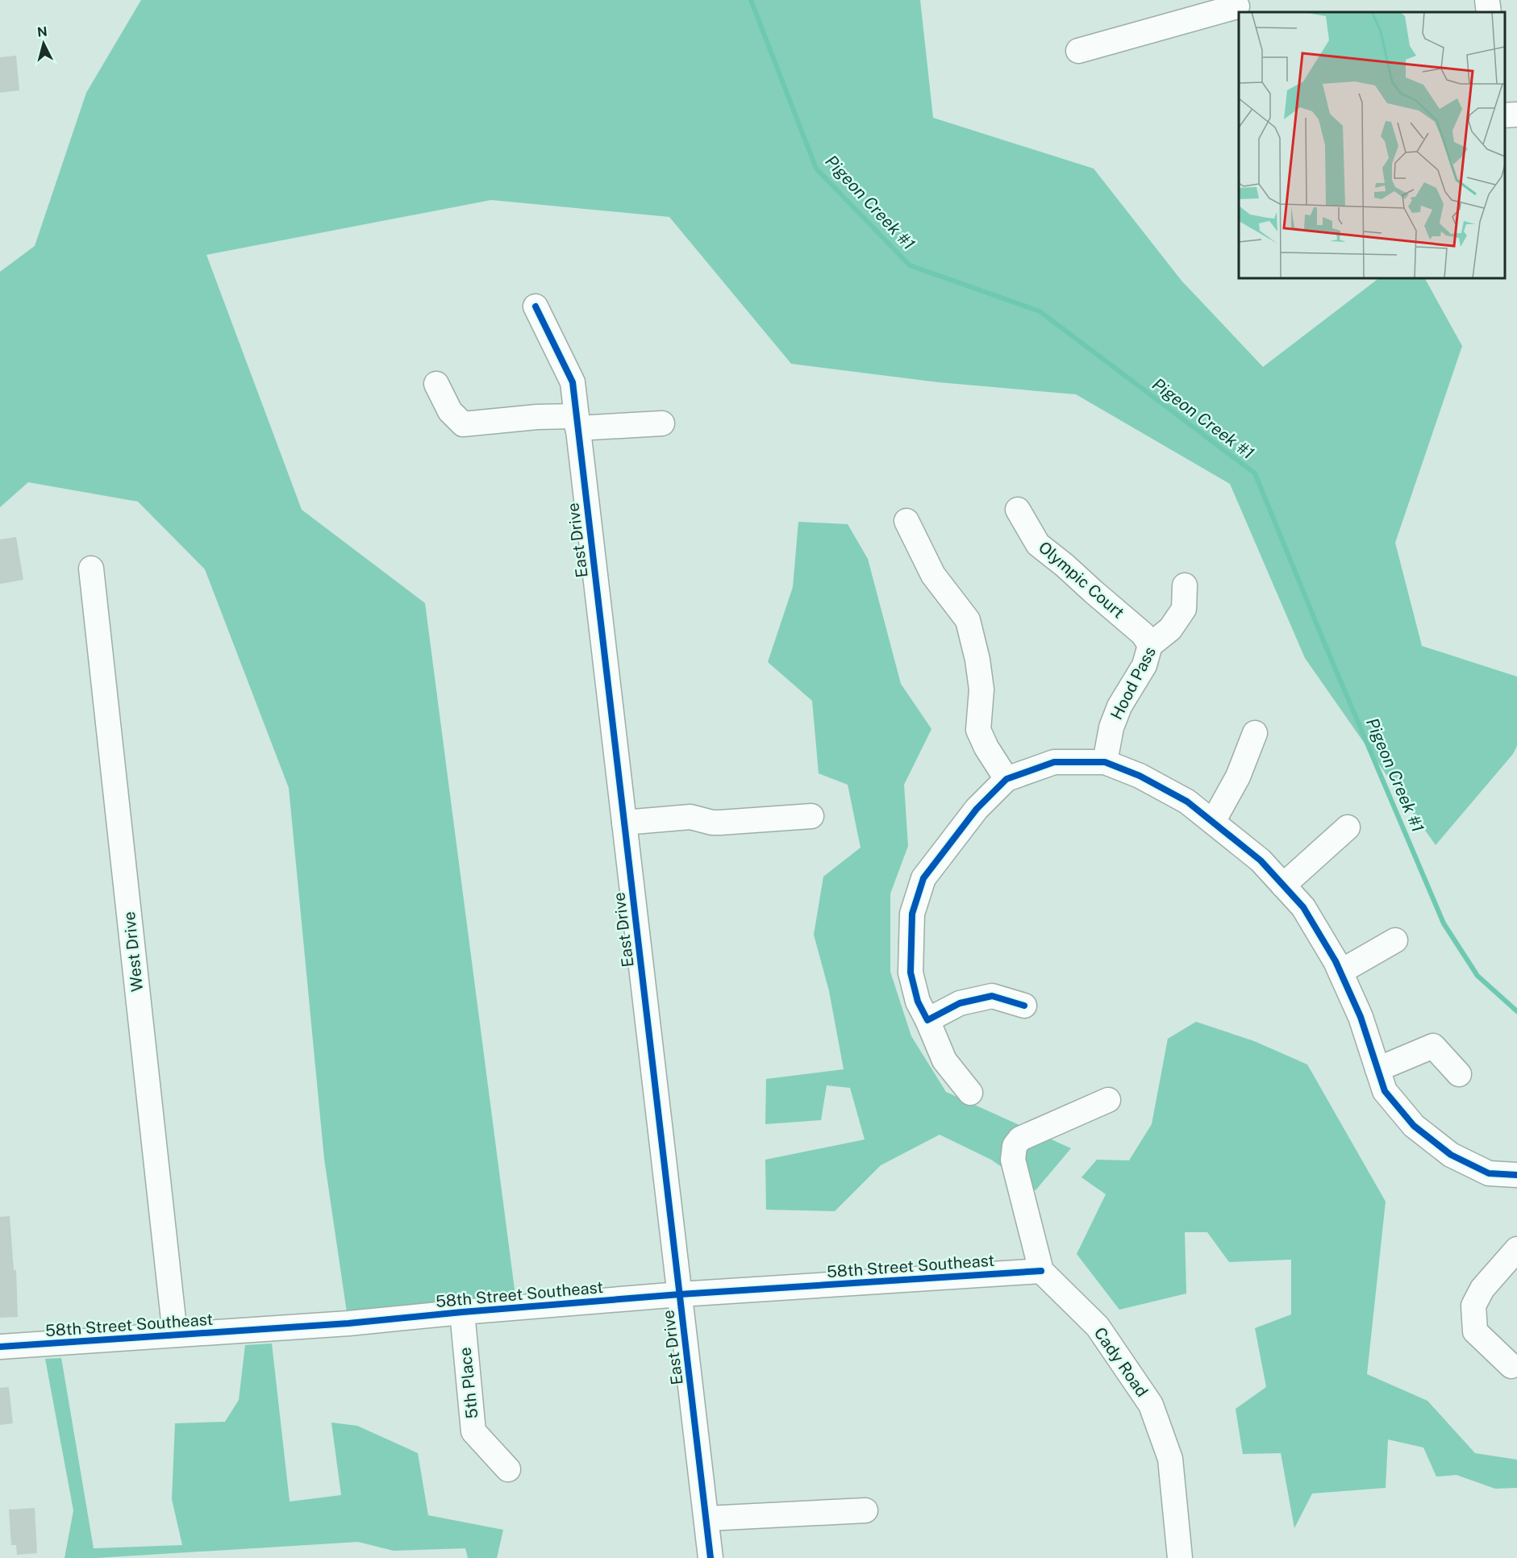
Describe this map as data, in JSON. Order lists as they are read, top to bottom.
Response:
{
  "streets": {
    "street": [
      "East Drive",
      "Olympic Court",
      "Hood Pass",
      "West Drive",
      "58th Street Southeast",
      "Cady Road",
      "5th Place"
    ]
  },
  "crossings": [
    ["East Drive", "58th Street Southeast"],
    ["Olympic Court", "Hood Pass"],
    ["West Drive", "58th Street Southeast"],
    ["58th Street Southeast", "Cady Road"],
    ["58th Street Southeast", "5th Place"]
  ],
  "water": ["Pigeon Creek #1"],
  "north": "top"
}
